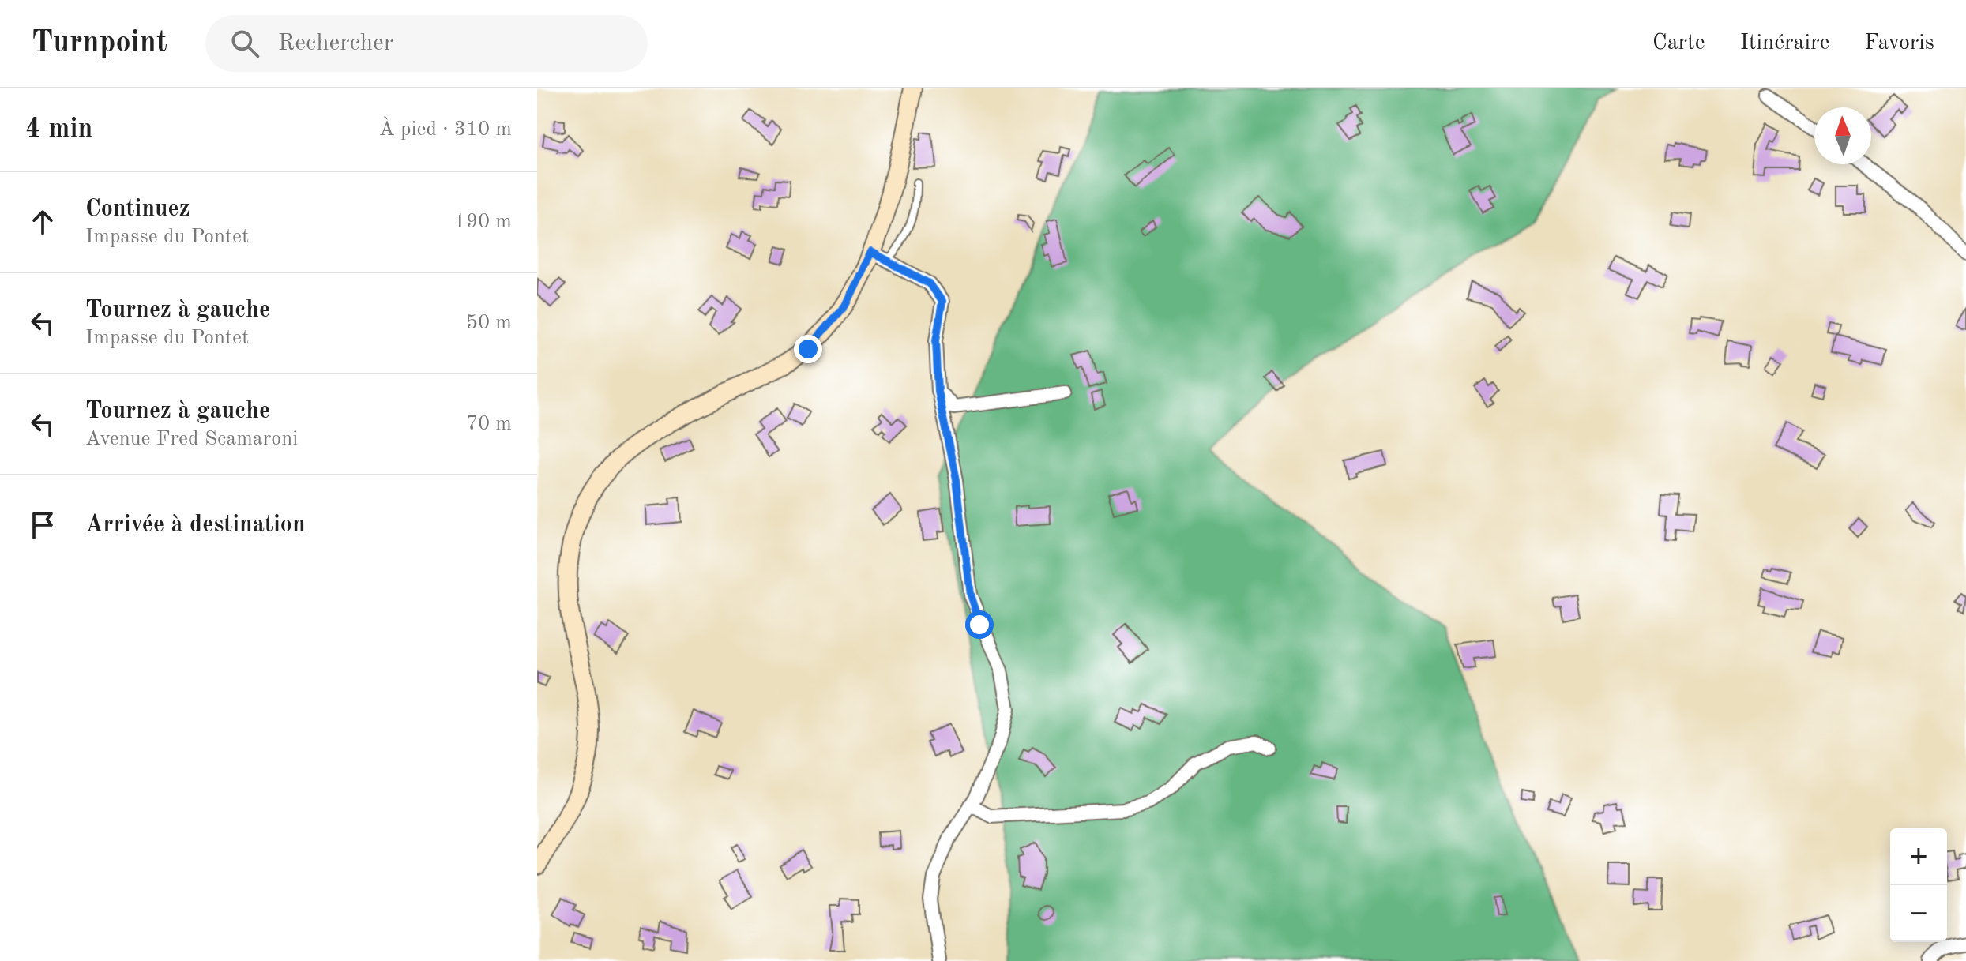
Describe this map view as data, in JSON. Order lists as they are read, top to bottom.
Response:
{
  "north": "top",
  "page": {
    "header": "Turnpoint",
    "search": "Rechercher",
    "nav": ["Carte", "Itinéraire", "Favoris"],
    "heading": ["4 min", "À pied · 310 m"],
    "list": [
      ["Continuez", "Impasse du Pontet", "190 m"],
      ["Tournez à gauche", "Impasse du Pontet", "50 m"],
      ["Tournez à gauche", "Avenue Fred Scamaroni", "70 m"],
      "Arrivée à destination"
    ],
    "map_buttons": ["+", "−"]
  }
}
